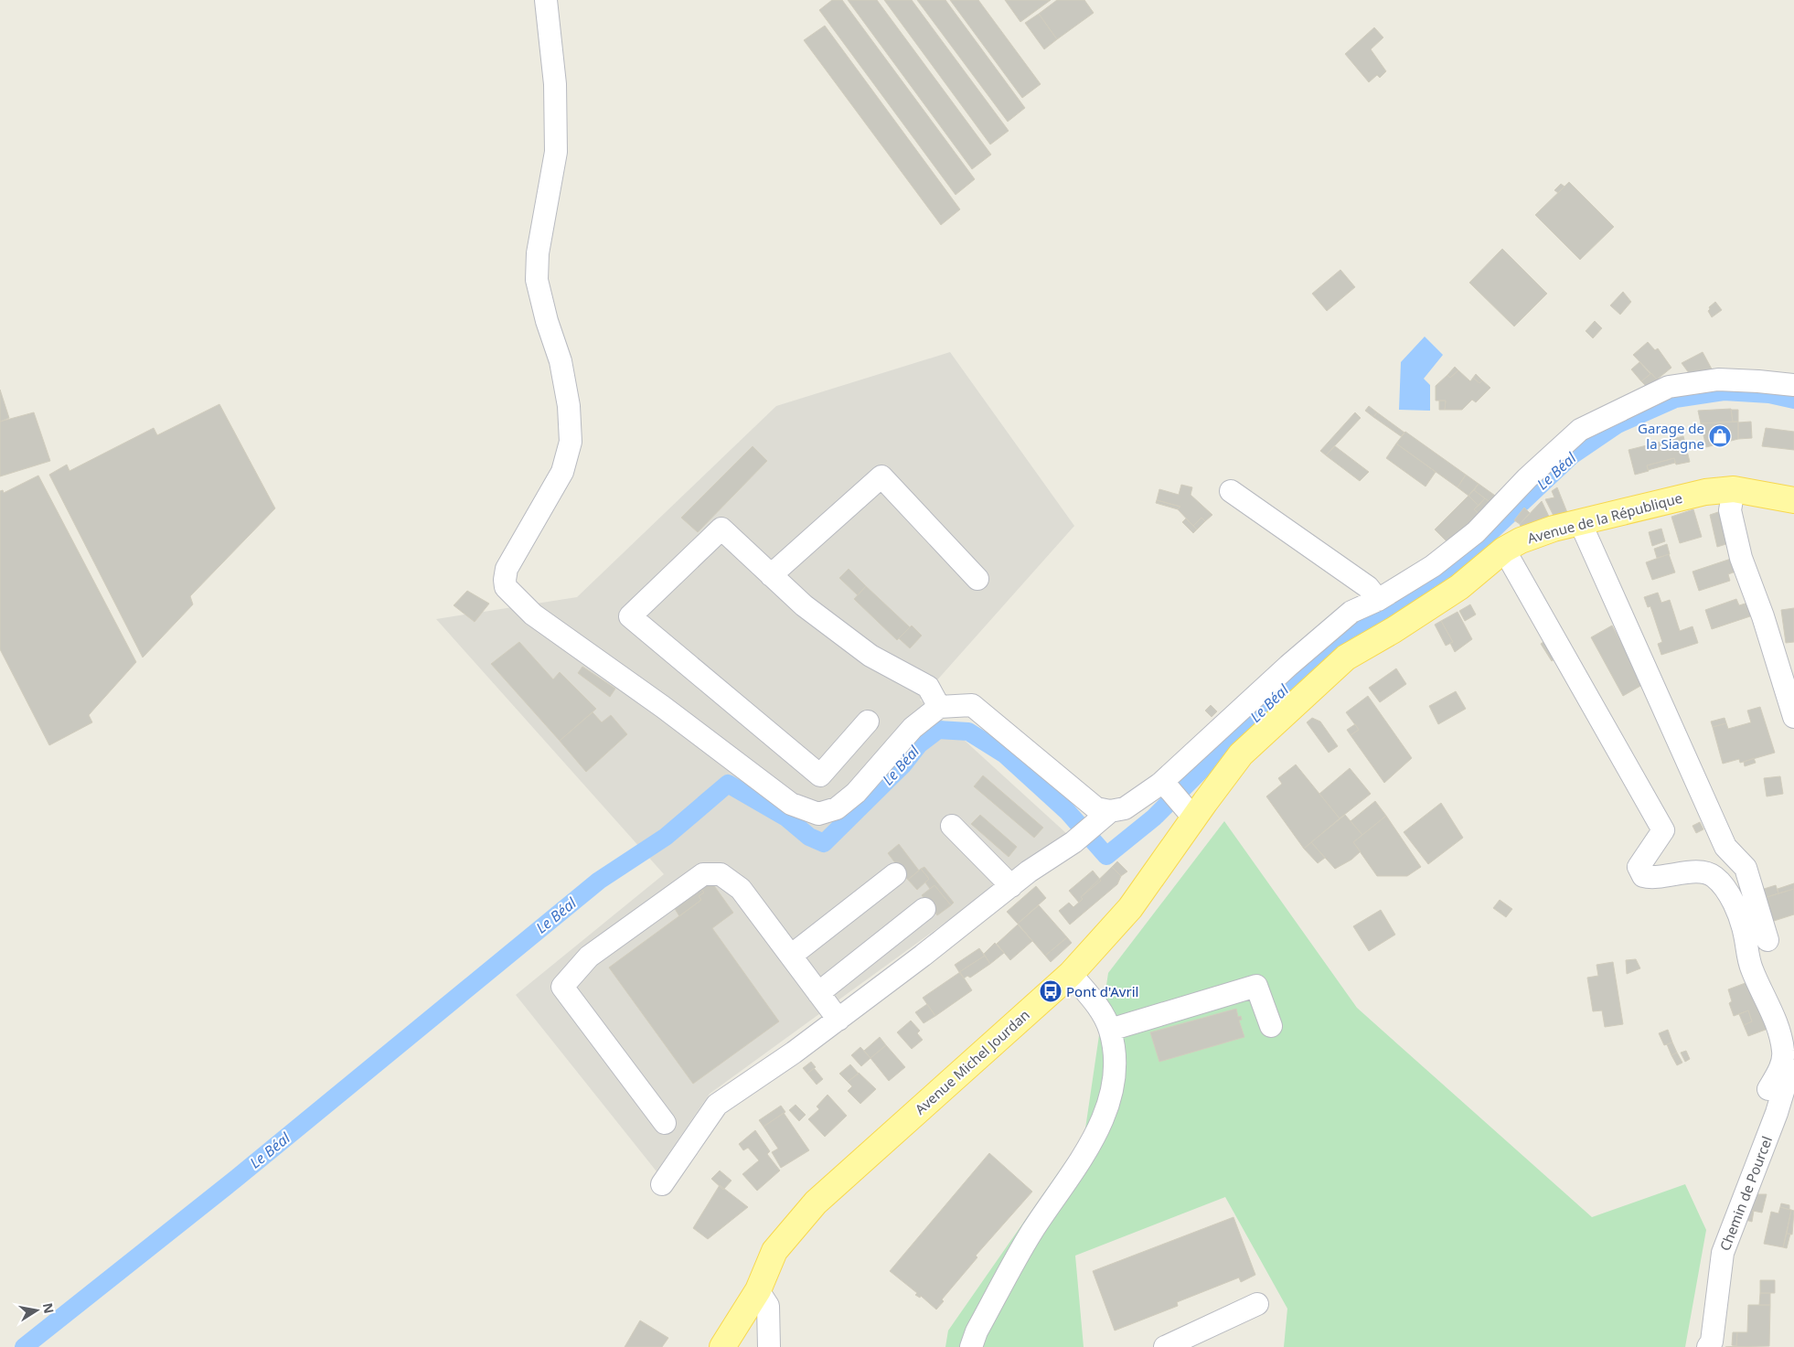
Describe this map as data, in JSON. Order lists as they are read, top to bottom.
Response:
{
  "streets": {
    "main road": ["Avenue de la République", "Avenue Michel Jourdan"],
    "street": ["Chemin de Pourcel"]
  },
  "crossings": [
    ["Avenue de la République", "Avenue Michel Jourdan"]
  ],
  "water": ["Le Béal"],
  "places": {
    "shop": ["Garage de la Siagne"],
    "bus stop": ["Pont d'Avril"]
  },
  "north": "right"
}
